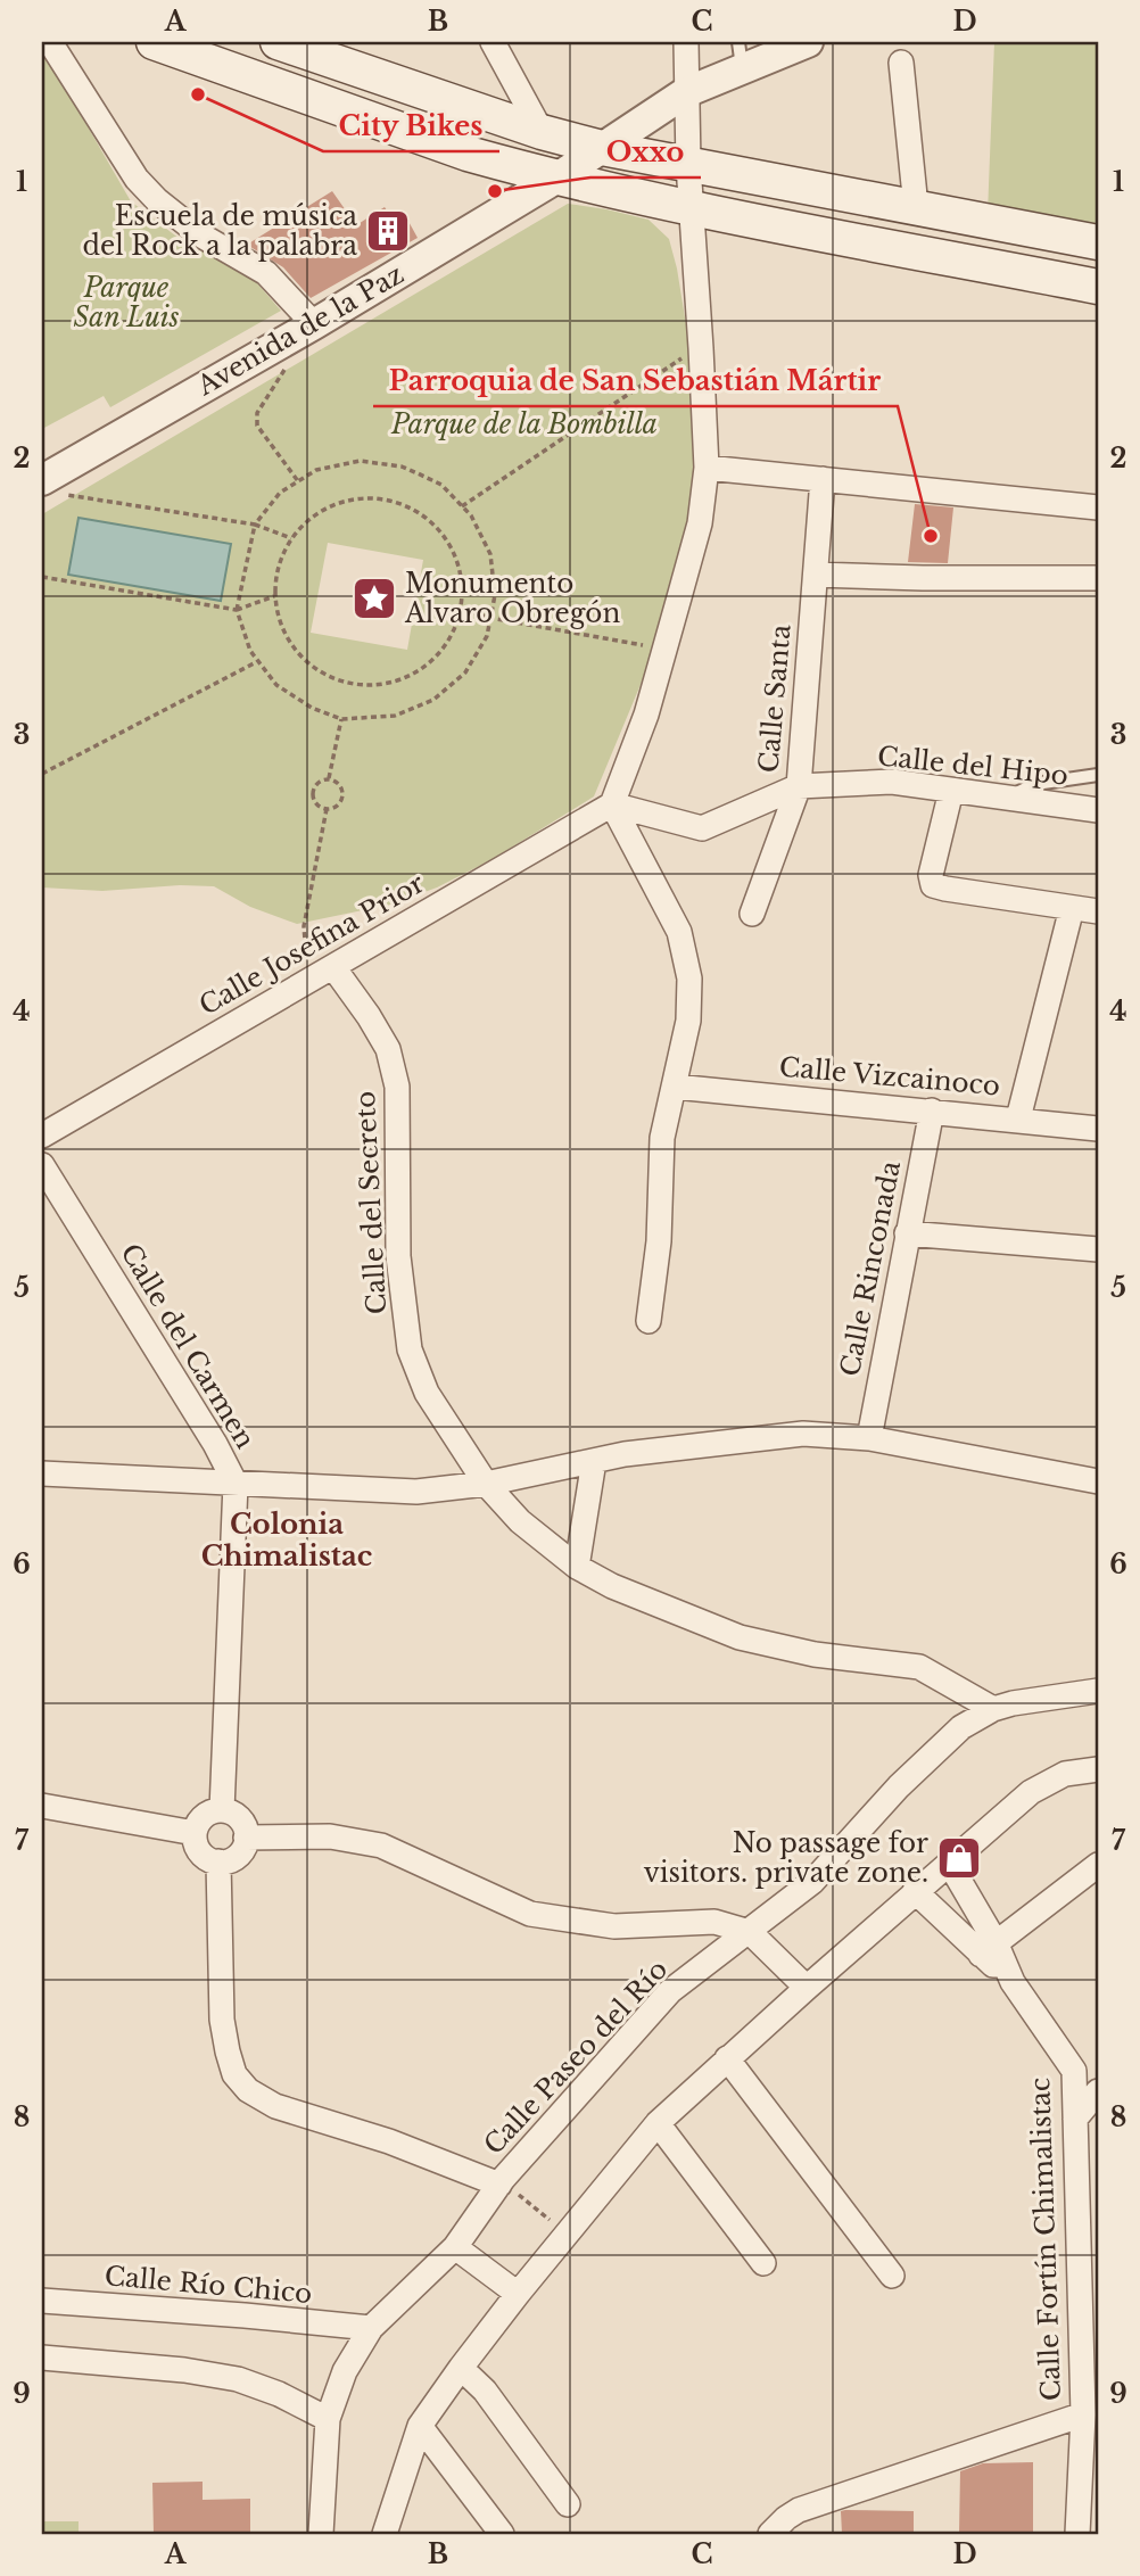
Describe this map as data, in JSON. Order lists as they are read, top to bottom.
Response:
{
  "streets": {
    "street": [
      "Avenida de la Paz",
      "Calle Santa",
      "Calle del Hipo",
      "Calle Josefina Prior",
      "Calle Vizcainoco",
      "Calle del Secreto",
      "Calle Rinconada",
      "Calle del Carmen",
      "Calle Paseo del Río",
      "Calle Fortín Chimalistac",
      "Calle Río Chico"
    ]
  },
  "crossings": [
    ["Calle Santa", "Calle del Hipo"],
    ["Calle del Hipo", "Calle Josefina Prior"],
    ["Calle Josefina Prior", "Calle del Secreto"],
    ["Calle Vizcainoco", "Calle Rinconada"],
    ["Calle del Secreto", "Calle Paseo del Río"],
    ["Calle Paseo del Río", "Calle Río Chico"]
  ],
  "districts": ["Colonia Chimalistac"],
  "parks": ["Parque San Luis", "Parque de la Bombilla"],
  "places": {
    "other": ["City Bikes", "Oxxo", "Parroquia de San Sebastián Mártir"],
    "building": ["Escuela de música del Rock a la palabra"],
    "place": ["Monumento Alvaro Obregón"],
    "shop": ["No passage for visitors. private zone."]
  },
  "grid": {
    "columns": [
      "A",
      "B",
      "C",
      "D"
    ],
    "rows": [
      "1",
      "2",
      "3",
      "4",
      "5",
      "6",
      "7",
      "8",
      "9"
    ]
  }
}
